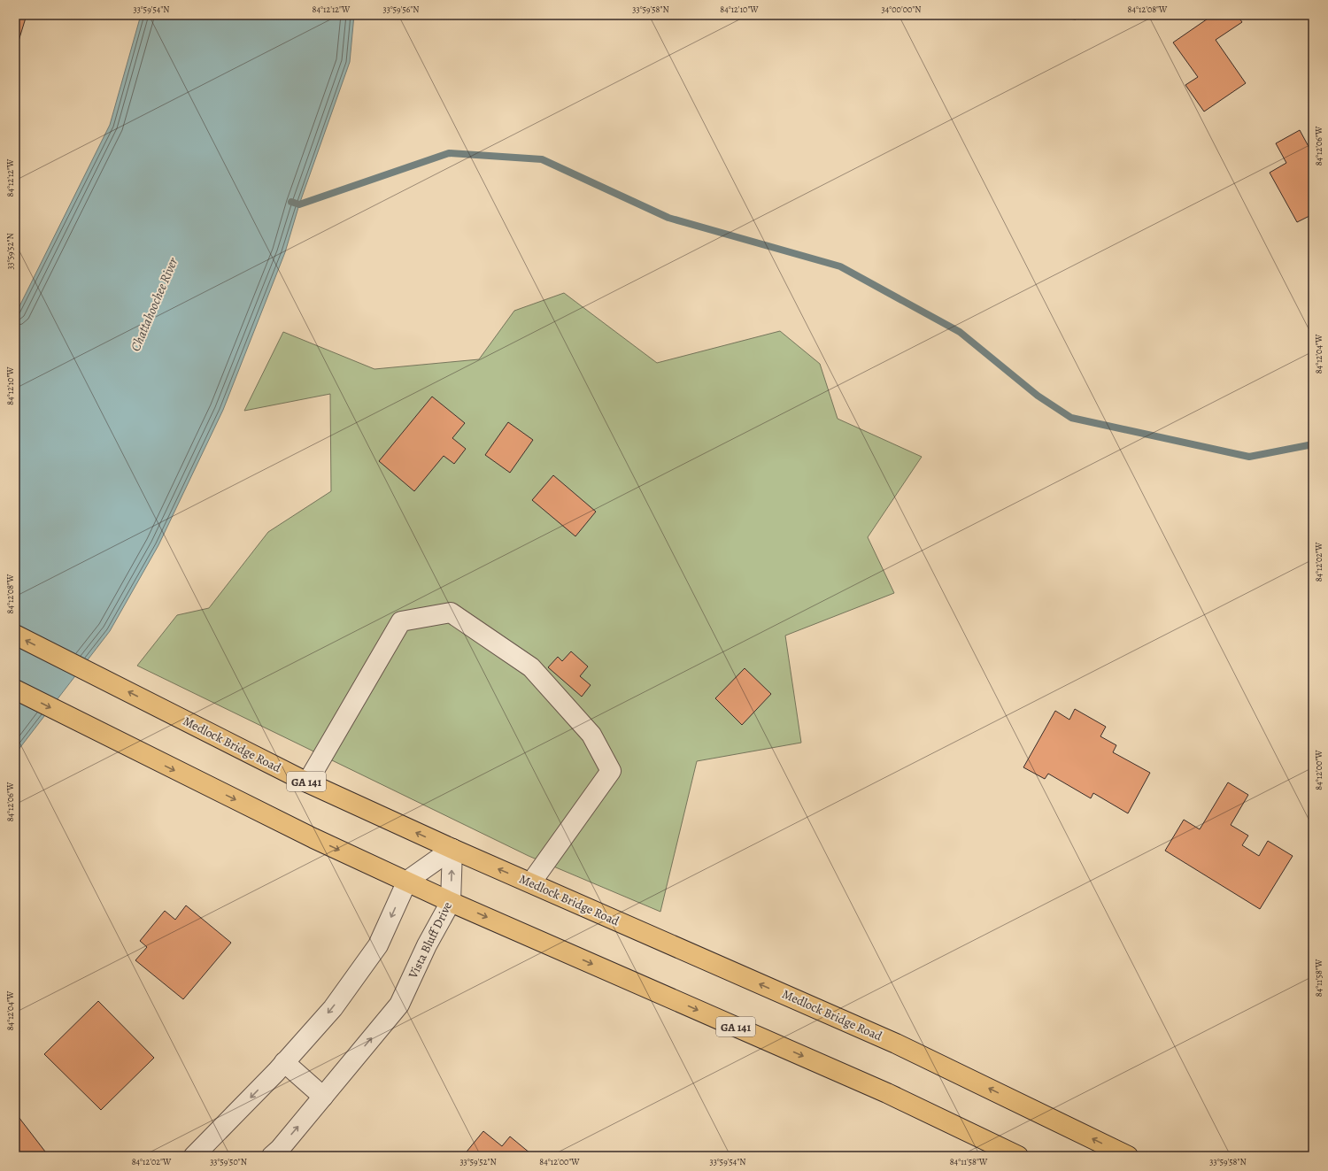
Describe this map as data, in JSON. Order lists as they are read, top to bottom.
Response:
{
  "streets": {
    "highway": ["Medlock Bridge Road", "GA 141"],
    "street": ["Vista Bluff Drive"]
  },
  "crossings": [
    ["Medlock Bridge Road", "Vista Bluff Drive"],
    ["GA 141", "Vista Bluff Drive"]
  ],
  "water": ["Chattahoochee River"],
  "coordinates": [
    "33°59'54\"N",
    "84°12'12\"W",
    "33°59'56\"N",
    "33°59'58\"N",
    "84°12'10\"W",
    "34°00'00\"N",
    "84°12'08\"W",
    "84°12'06\"W",
    "33°59'52\"N",
    "84°12'04\"W",
    "84°12'02\"W",
    "84°12'00\"W",
    "84°11'58\"W",
    "33°59'50\"N"
  ]
}
